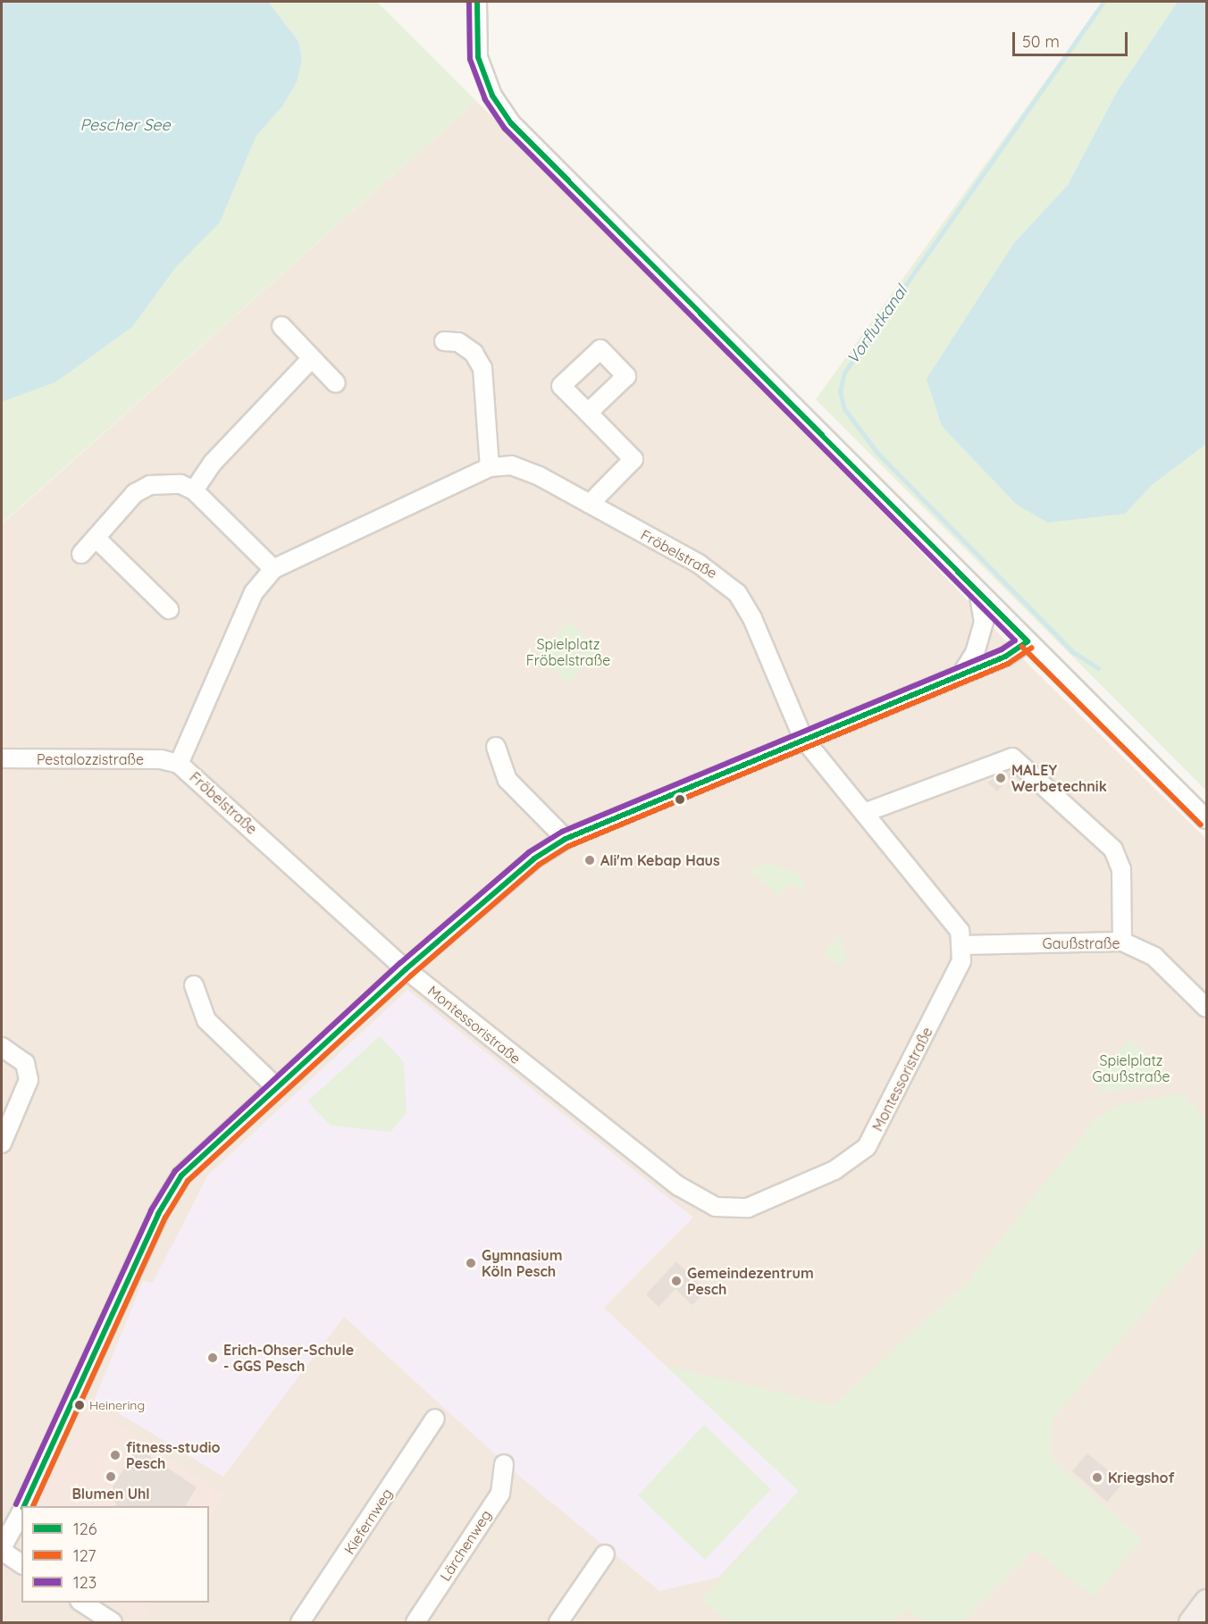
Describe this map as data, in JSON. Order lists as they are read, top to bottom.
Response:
{
  "streets": {
    "street": [
      "Fröbelstraße",
      "Pestalozzistraße",
      "Gaußstraße",
      "Montessoristraße",
      "Kiefernweg",
      "Lärchenweg"
    ]
  },
  "crossings": [
    ["Fröbelstraße", "Pestalozzistraße"],
    ["Fröbelstraße", "Montessoristraße"],
    ["Gaußstraße", "Montessoristraße"]
  ],
  "water": ["Pescher See", "Vorflutkanal"],
  "parks": ["Spielplatz Fröbelstraße", "Spielplatz Gaußstraße"],
  "places": [
    "MALEY Werbetechnik",
    "Ali'm Kebap Haus",
    "Gymnasium Köln Pesch",
    "Gemeindezentrum Pesch",
    "Erich-Ohser-Schule - GGS Pesch",
    "Heinering",
    "fitness-studio Pesch",
    "Blumen Uhl",
    "Kriegshof"
  ],
  "lines": ["transit line 126", "transit line 123", "transit line 127"],
  "legend": ["126", "127", "123"],
  "scale_bar": "50 m"
}
